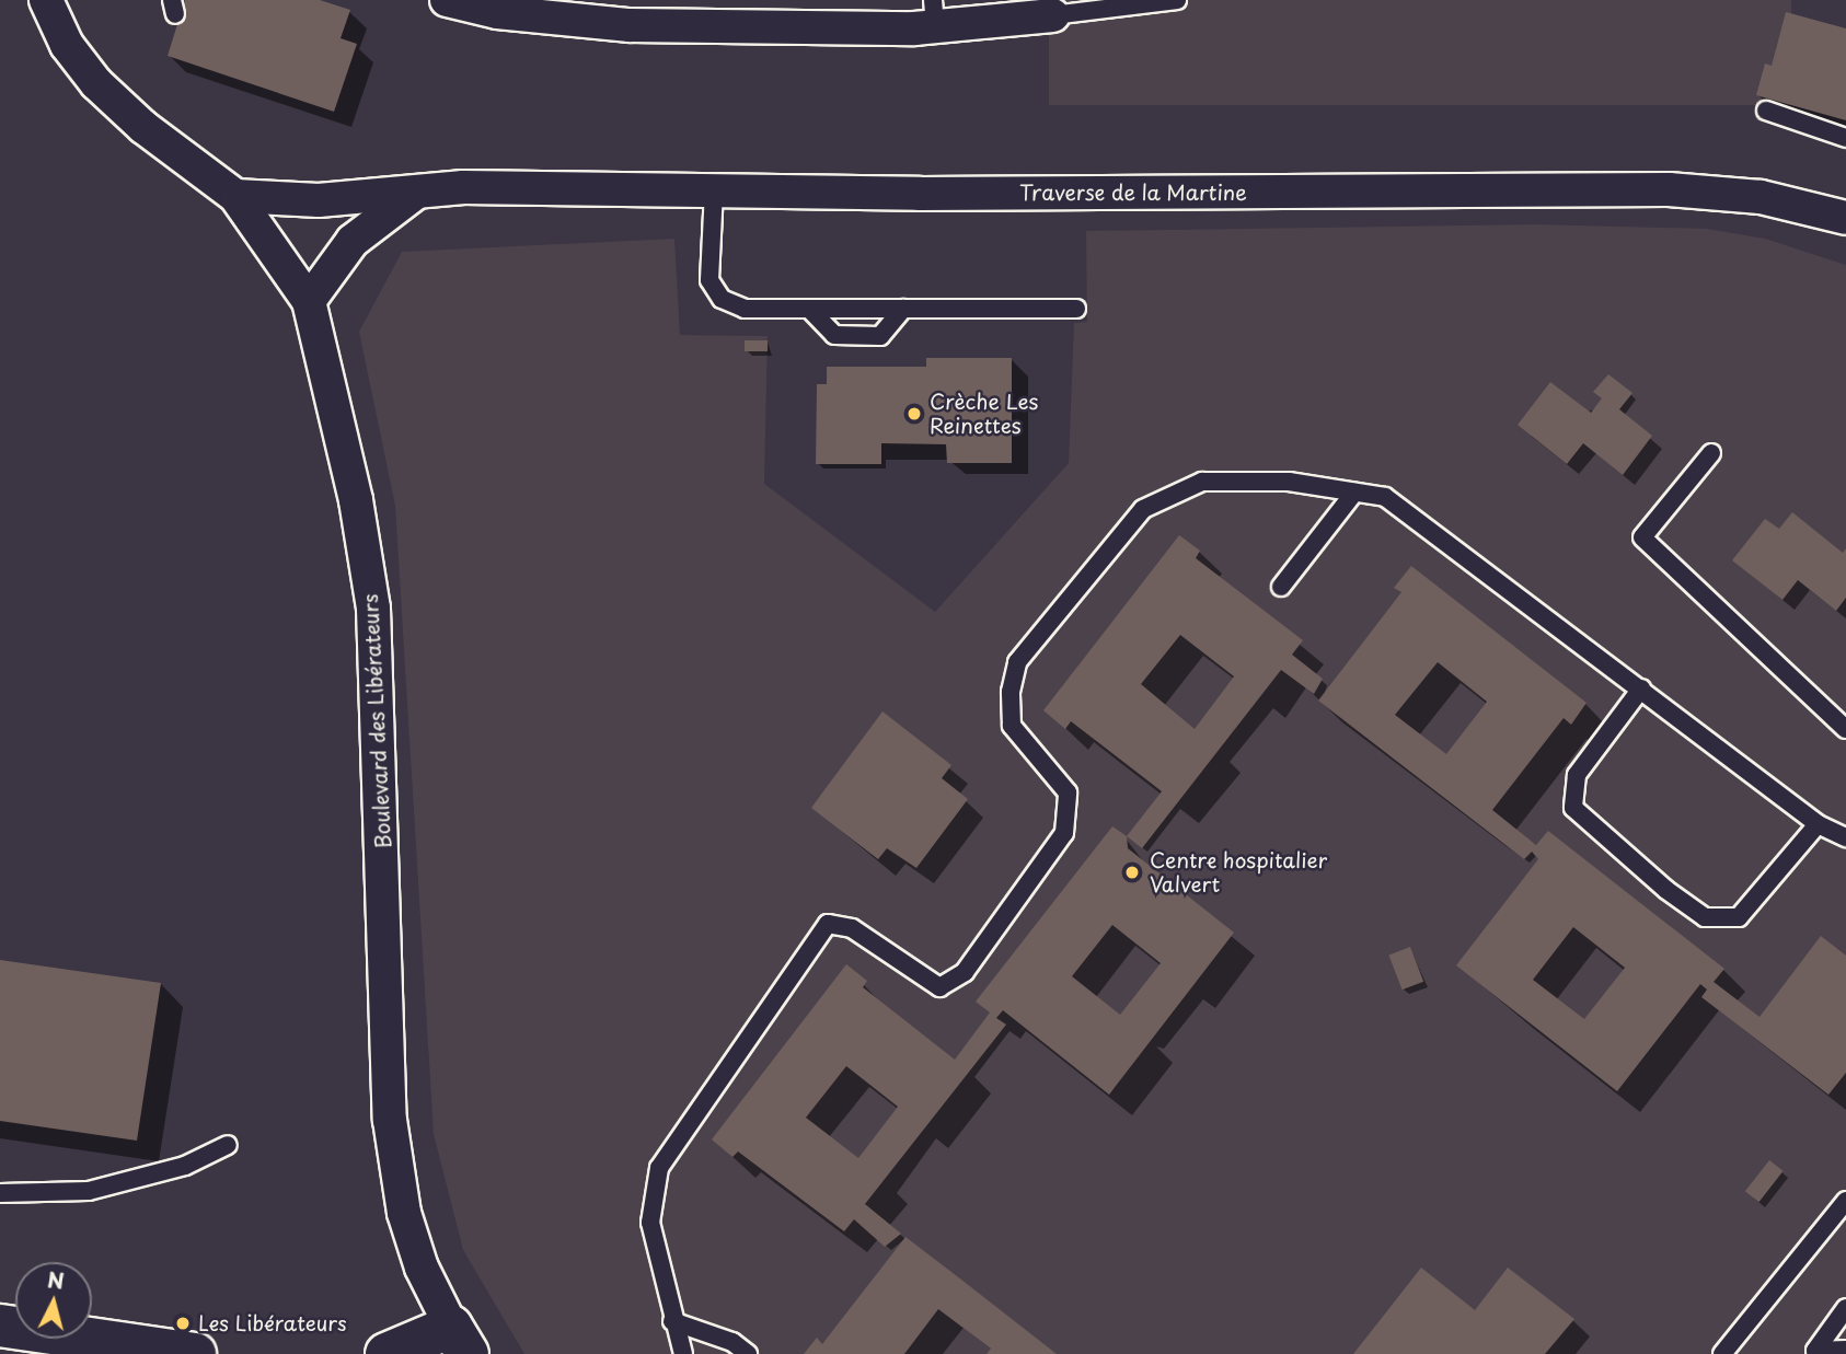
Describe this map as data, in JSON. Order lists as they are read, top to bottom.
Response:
{
  "streets": {
    "street": ["Traverse de la Martine", "Boulevard des Libérateurs"]
  },
  "crossings": [
    ["Traverse de la Martine", "Boulevard des Libérateurs"]
  ],
  "places": ["Crèche Les Reinettes", "Centre hospitalier Valvert", "Les Libérateurs"],
  "north": "top"
}
